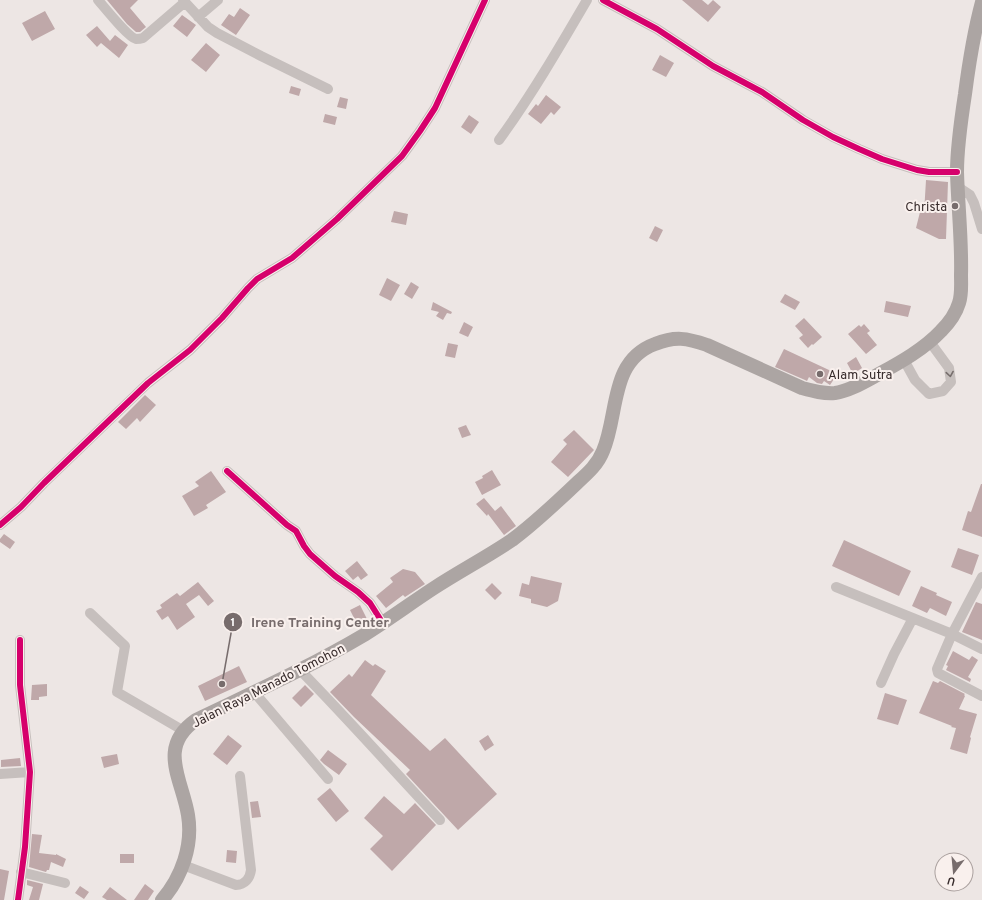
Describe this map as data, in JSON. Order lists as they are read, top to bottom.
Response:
{
  "streets": {
    "highway": ["Jalan Raya Manado Tomohon"]
  },
  "places": ["Christa", "Alam Sutra", "Irene Training Center"],
  "north": "bottom"
}
